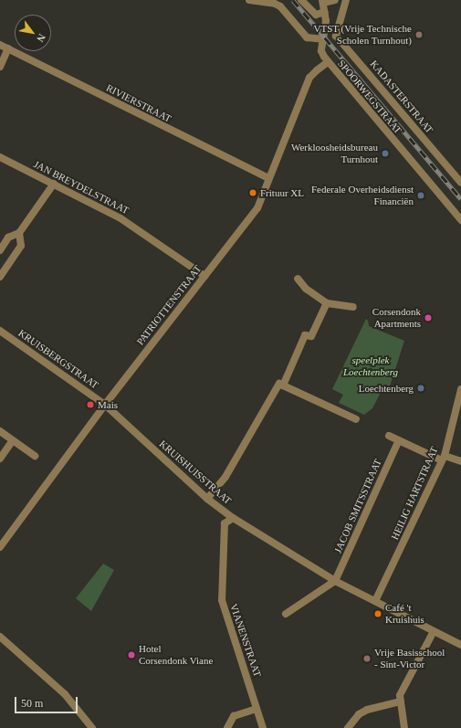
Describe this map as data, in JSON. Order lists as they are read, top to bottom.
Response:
{
  "streets": {
    "street": [
      "SPOORWEGSTRAAT",
      "KADASTERSTRAAT",
      "RIVIERSTRAAT",
      "JAN BREYDELSTRAAT",
      "PATRIOTTENSTRAAT",
      "KRUISBERGSTRAAT",
      "KRUISHUISSTRAAT",
      "HEILIG HARTSTRAAT",
      "JACOB SMITSSTRAAT",
      "VIANENSTRAAT"
    ]
  },
  "crossings": [
    ["SPOORWEGSTRAAT", "PATRIOTTENSTRAAT"],
    ["RIVIERSTRAAT", "PATRIOTTENSTRAAT"],
    ["JAN BREYDELSTRAAT", "PATRIOTTENSTRAAT"],
    ["PATRIOTTENSTRAAT", "KRUISBERGSTRAAT"],
    ["PATRIOTTENSTRAAT", "KRUISHUISSTRAAT"],
    ["KRUISBERGSTRAAT", "KRUISHUISSTRAAT"],
    ["KRUISHUISSTRAAT", "HEILIG HARTSTRAAT"],
    ["KRUISHUISSTRAAT", "JACOB SMITSSTRAAT"],
    ["KRUISHUISSTRAAT", "VIANENSTRAAT"]
  ],
  "parks": ["speelplek Loechtenberg"],
  "places": [
    "VTST (Vrije Technische Scholen Turnhout)",
    "Werkloosheidsbureau Turnhout",
    "Frituur XL",
    "Federale Overheidsdienst Financiën",
    "Corsendonk Apartments",
    "Loechtenberg",
    "Mais",
    "Café 't Kruishuis",
    "Hotel Corsendonk Viane",
    "Vrije Basisschool - Sint-Victor"
  ],
  "scale_bar": "50 m",
  "north": "bottom right"
}
